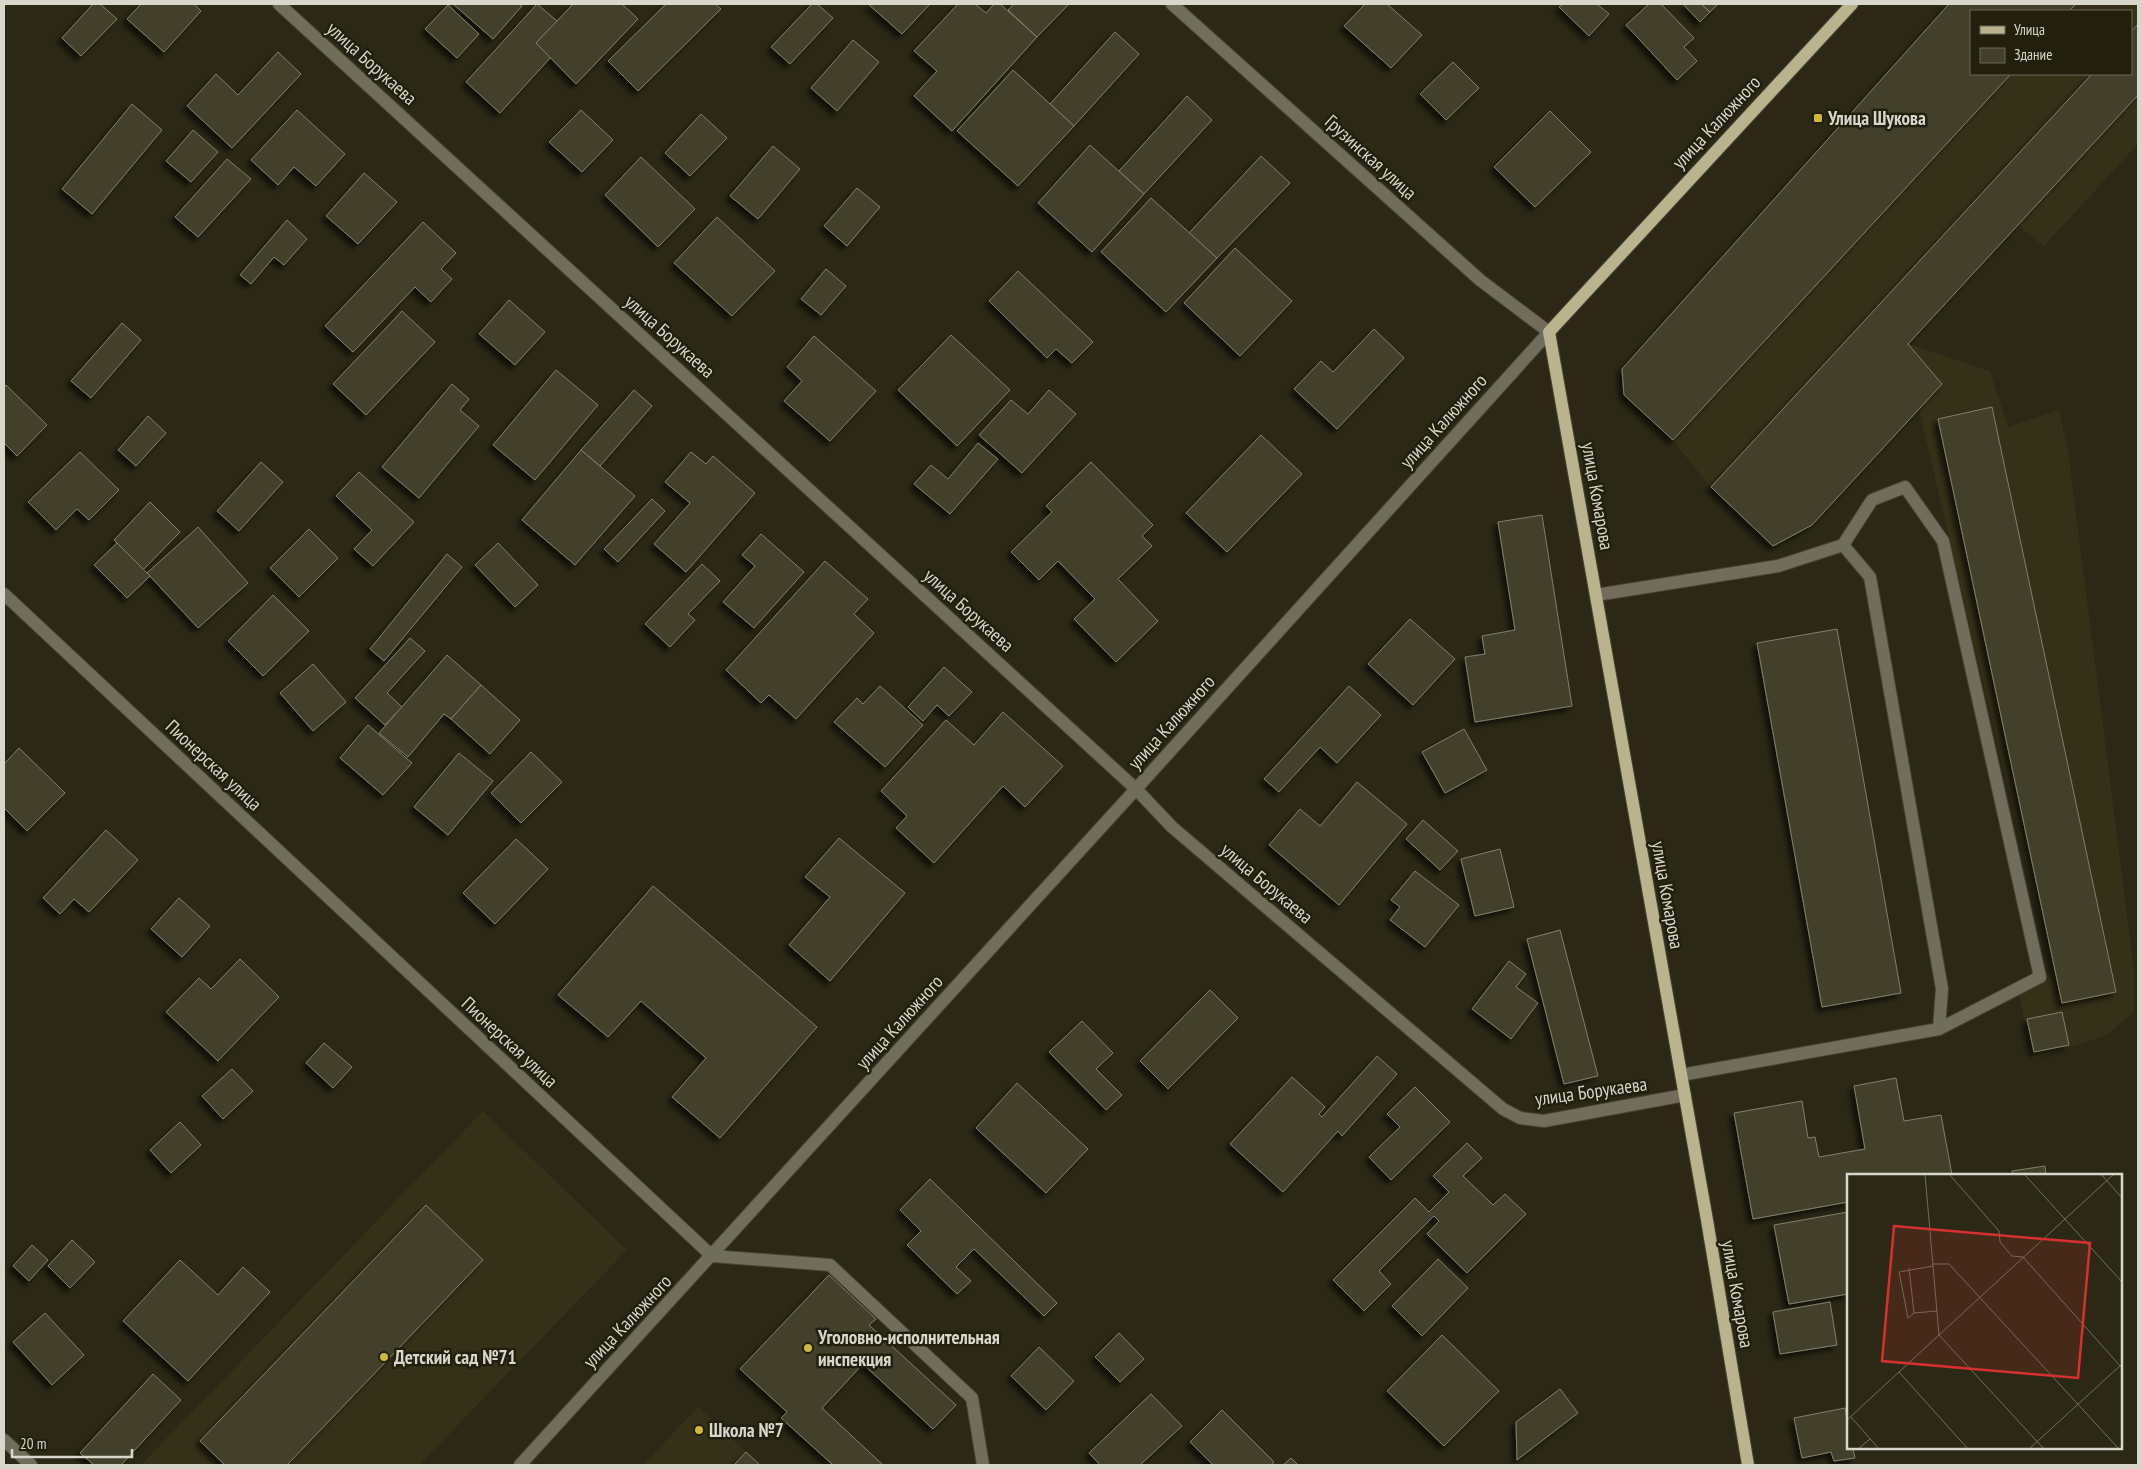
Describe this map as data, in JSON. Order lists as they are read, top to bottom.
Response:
{
  "streets": {
    "main road": ["улица Калюжного", "улица Комарова"],
    "street": ["улица Борукаева", "Грузинская улица", "Пионерская улица"]
  },
  "crossings": [
    ["улица Борукаева", "улица Калюжного"],
    ["улица Борукаева", "улица Комарова"],
    ["улица Калюжного", "Грузинская улица"],
    ["улица Калюжного", "улица Комарова"],
    ["улица Калюжного", "Пионерская улица"],
    ["Грузинская улица", "улица Комарова"]
  ],
  "places": {
    "transit": ["Улица Шукова"],
    "other": ["Уголовно-исполнительная инспекция", "Детский сад №71", "Школа №7"]
  },
  "legend": ["Улица", "Здание"],
  "scale_bar": "20 m"
}
